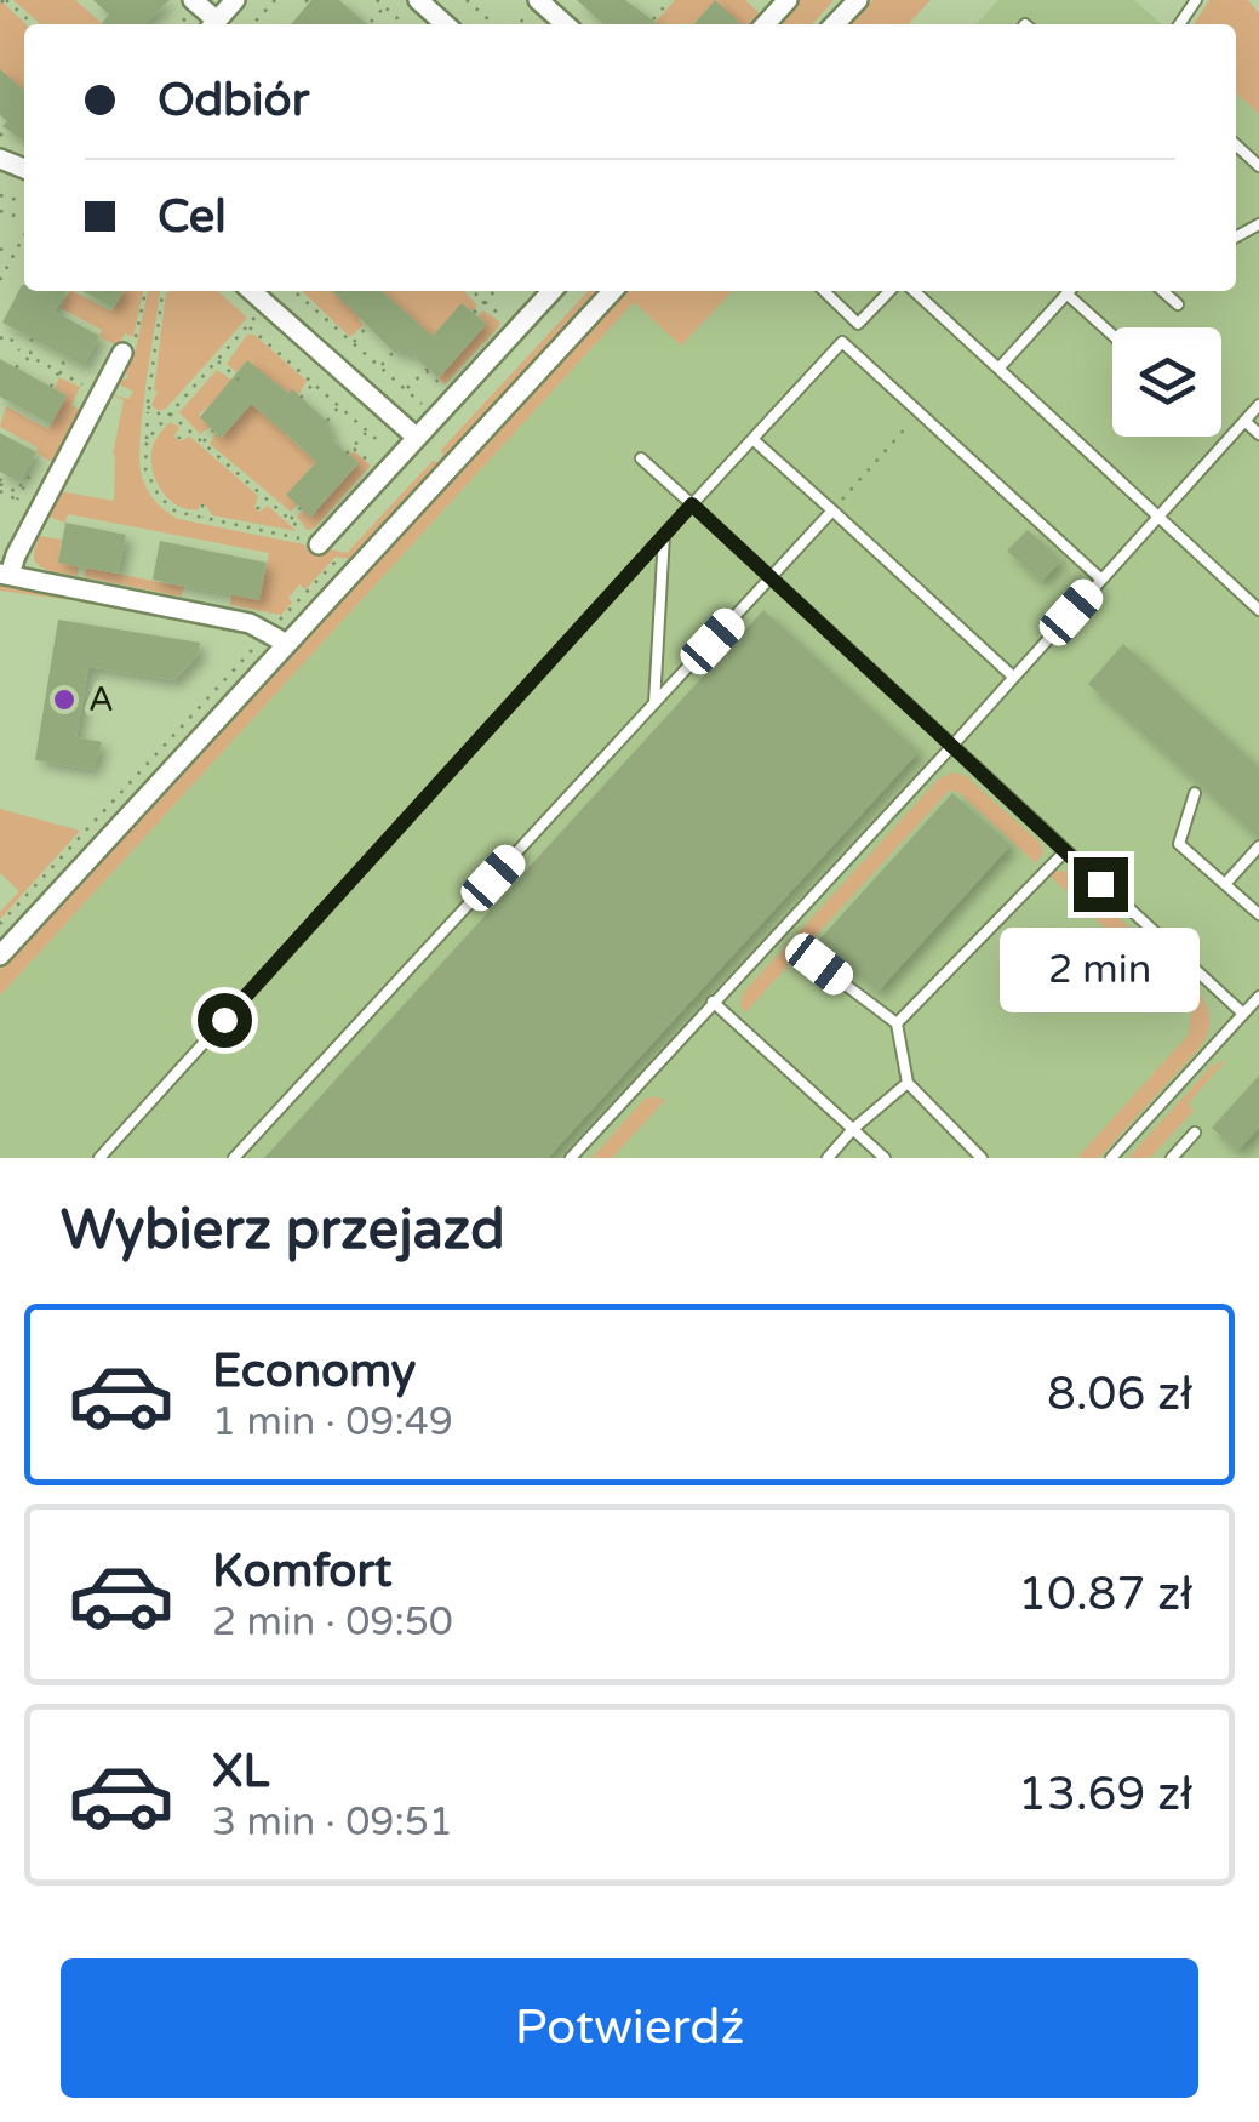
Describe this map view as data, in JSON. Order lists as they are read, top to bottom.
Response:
{
  "places": ["A"],
  "page": {
    "banner": ["Odbiór", "Cel"],
    "bubble": "2 min",
    "heading": "Wybierz przejazd",
    "list": [
      {
        "name": "Economy",
        "note": "1 min · 09:49",
        "value": "8.06 zł"
      },
      {
        "name": "Komfort",
        "note": "2 min · 09:50",
        "value": "10.87 zł"
      },
      {
        "name": "XL",
        "note": "3 min · 09:51",
        "value": "13.69 zł"
      }
    ],
    "buttons": "Potwierdź"
  }
}
